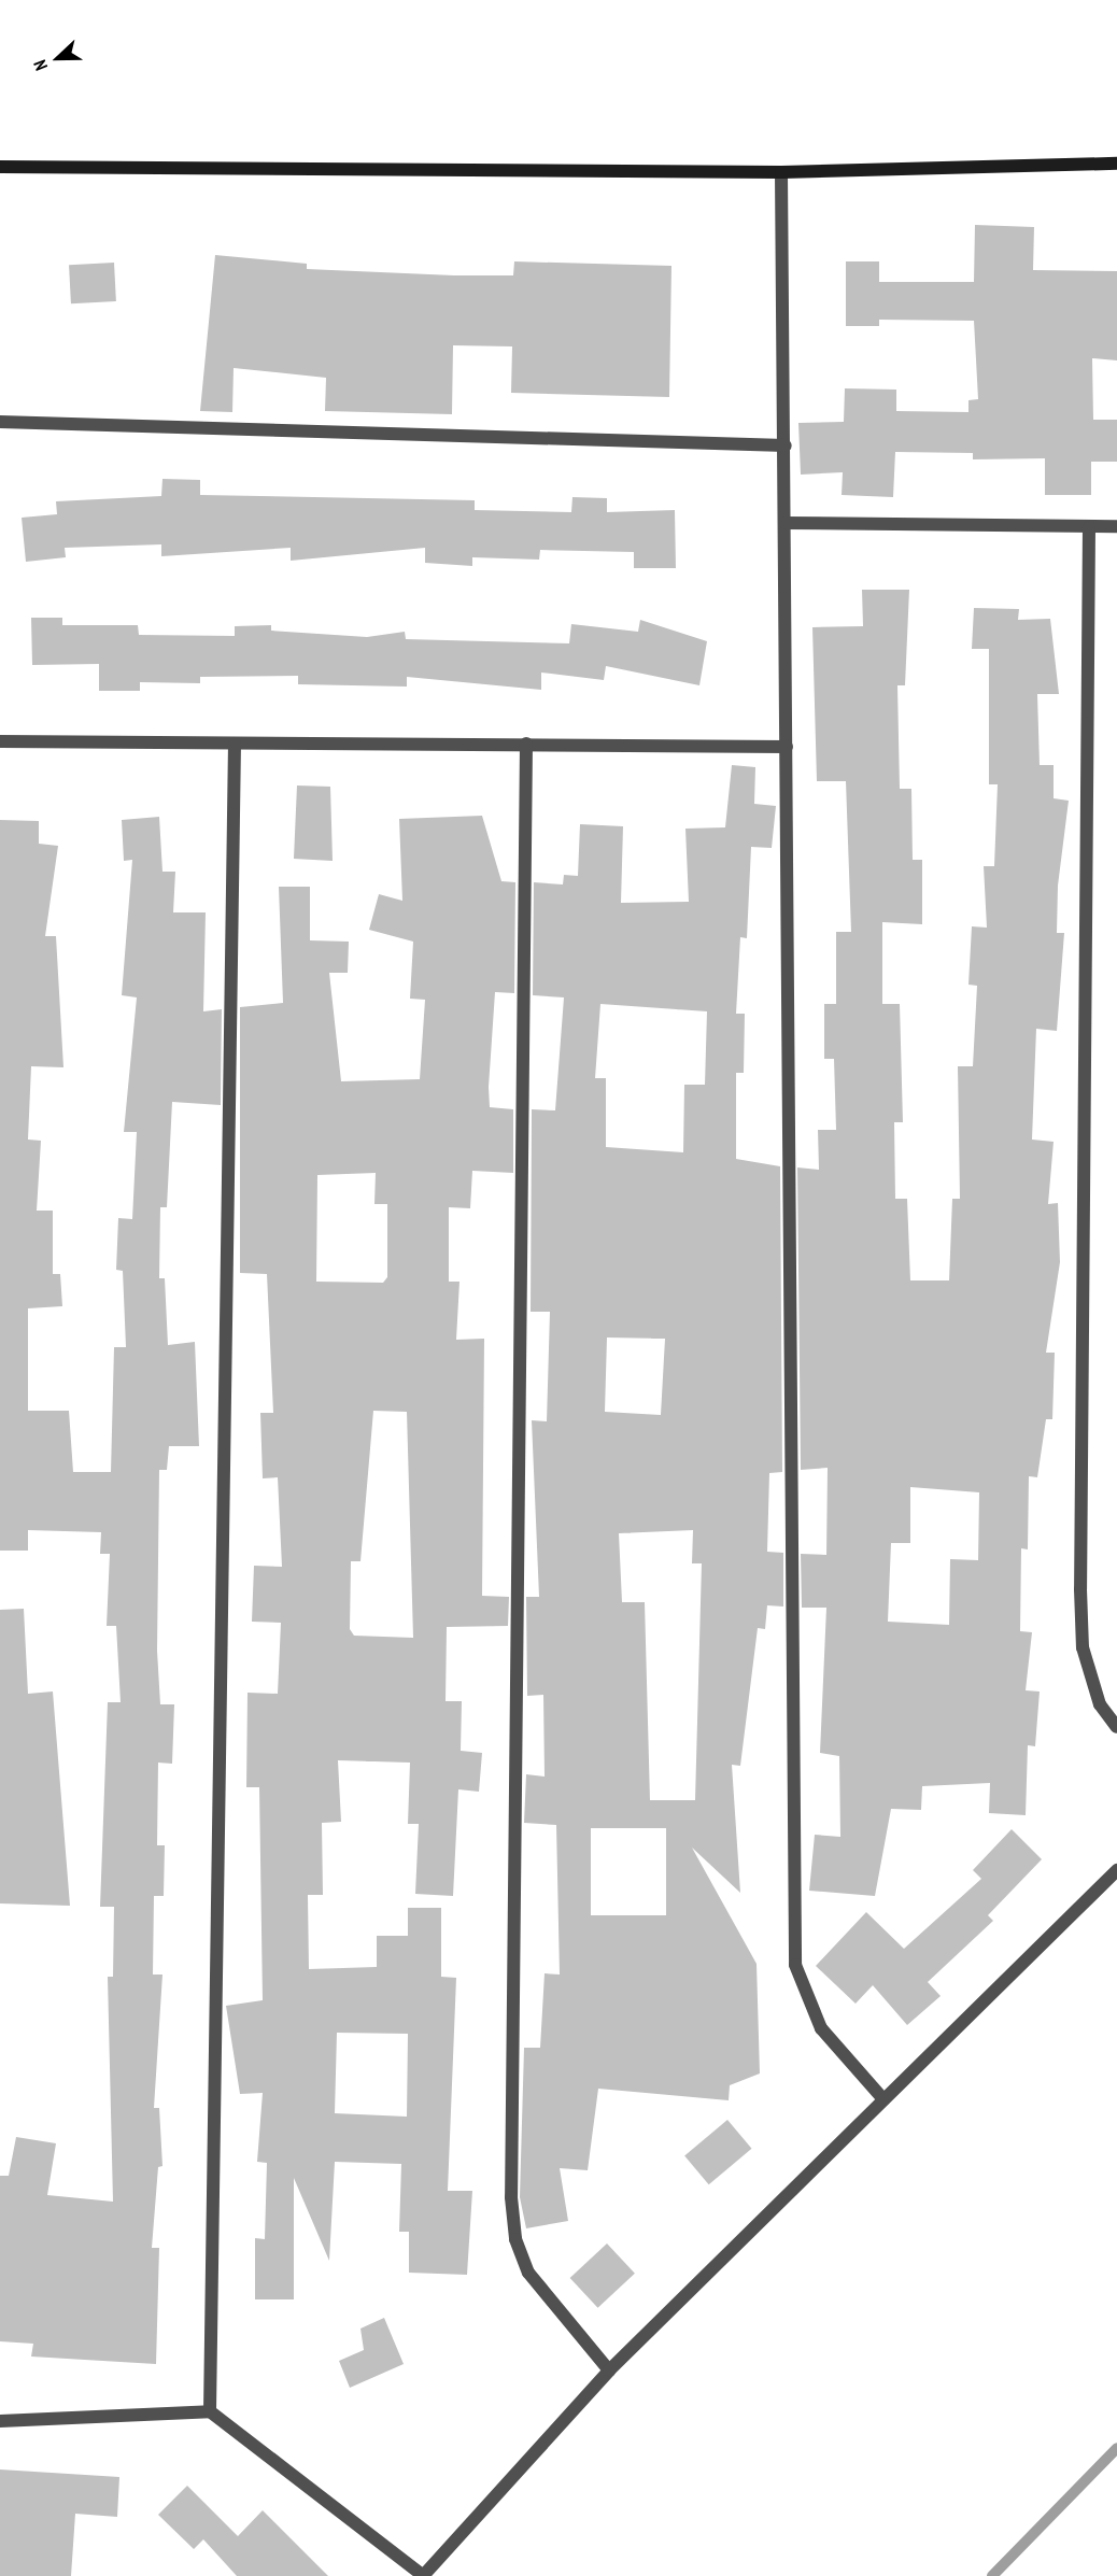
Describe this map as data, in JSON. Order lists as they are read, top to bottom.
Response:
{
  "north": "left"
}
